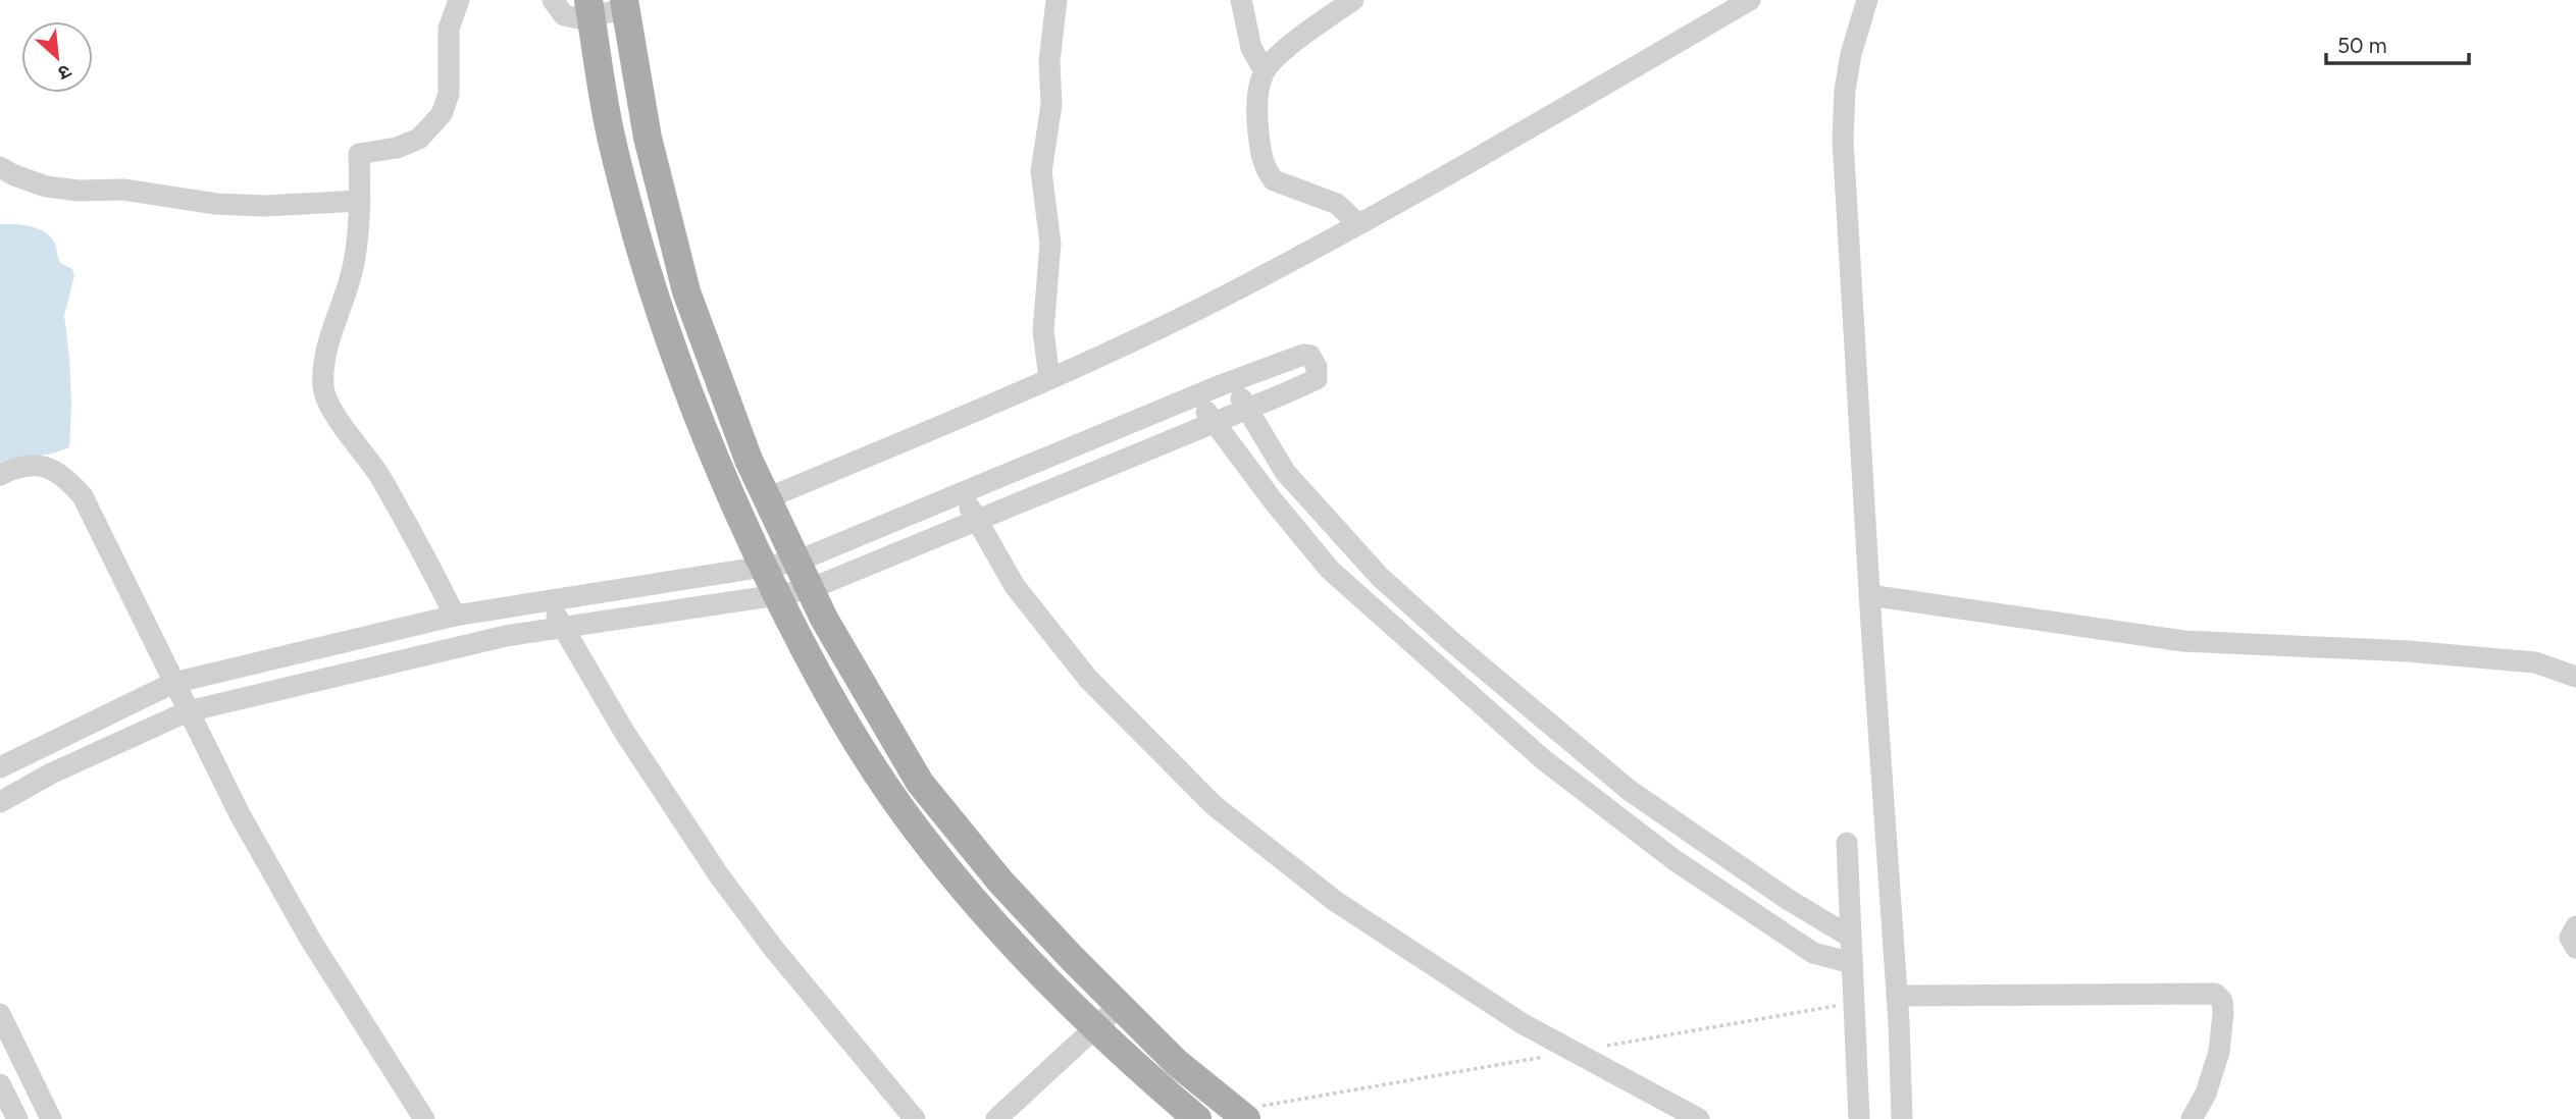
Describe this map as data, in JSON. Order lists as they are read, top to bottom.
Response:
{
  "scale_bar": "50 m",
  "north": "bottom right"
}
